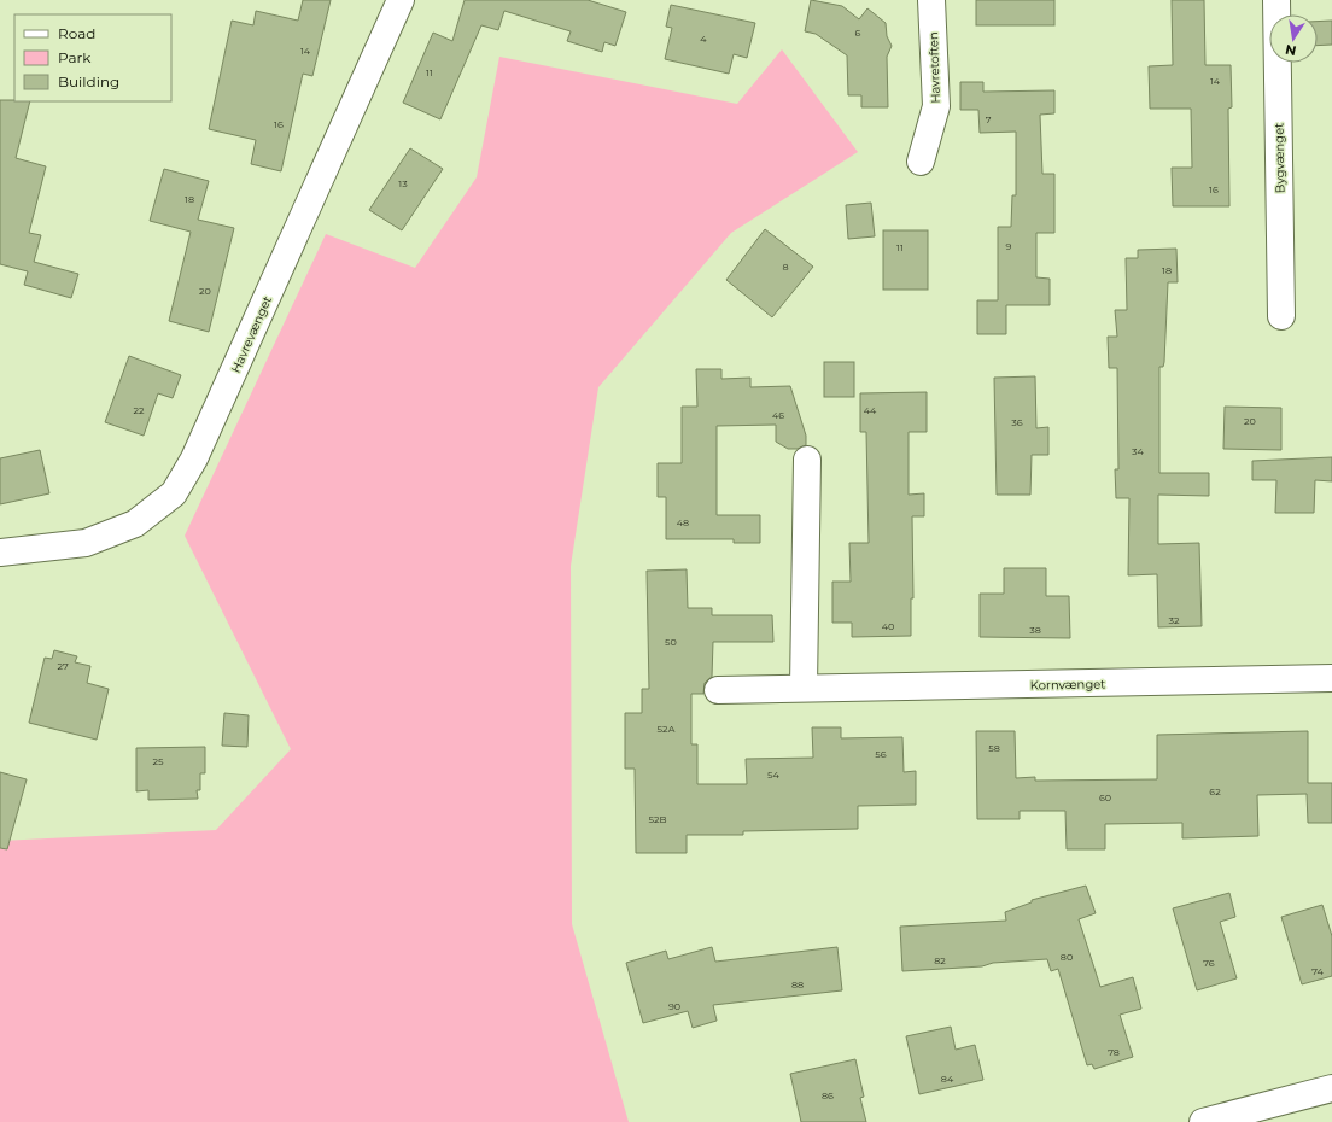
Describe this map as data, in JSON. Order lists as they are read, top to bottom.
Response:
{
  "streets": {
    "street": [
      "Havretoften",
      "Bygvænget",
      "Havrevænget",
      "Kornvænget"
    ]
  },
  "house_numbers": [
    "6",
    "4",
    "14",
    "11",
    "14",
    "7",
    "16",
    "13",
    "16",
    "18",
    "9",
    "11",
    "8",
    "18",
    "20",
    "22",
    "44",
    "46",
    "20",
    "36",
    "34",
    "48",
    "32",
    "40",
    "38",
    "50",
    "27",
    "52A",
    "58",
    "56",
    "25",
    "54",
    "62",
    "60",
    "52B",
    "80",
    "82",
    "76",
    "74",
    "88",
    "90",
    "78",
    "84",
    "86"
  ],
  "legend": ["Road", "Park", "Building"],
  "north": "bottom"
}
